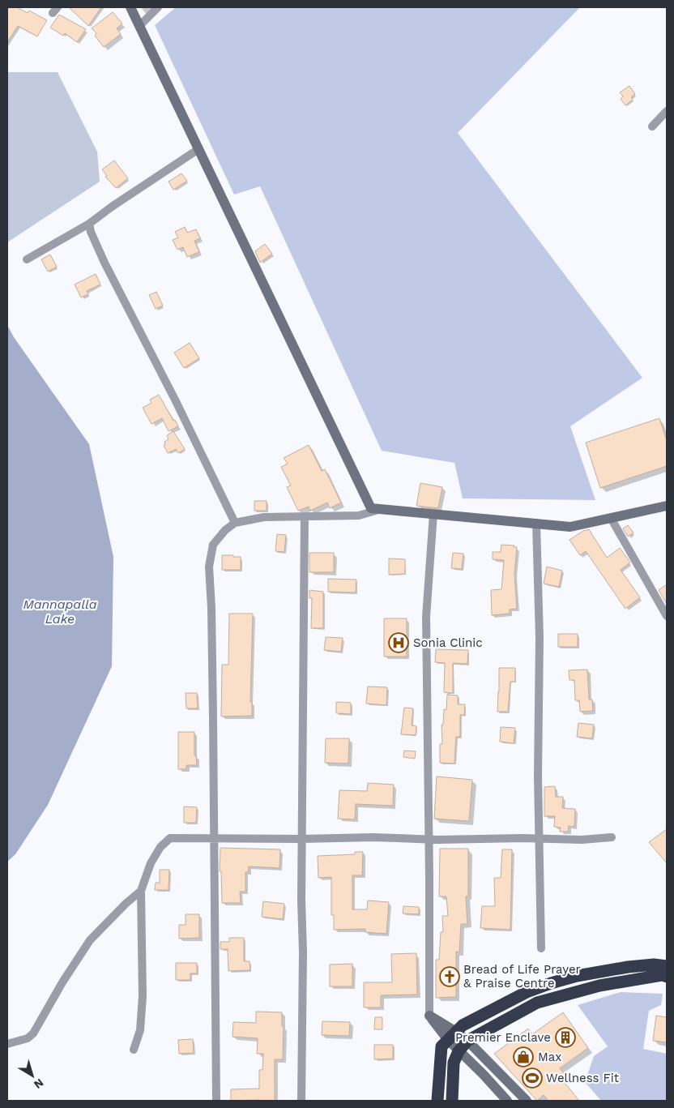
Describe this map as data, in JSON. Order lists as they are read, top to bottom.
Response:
{
  "water": ["Mannapalla Lake"],
  "places": {
    "hospital": ["Sonia Clinic"],
    "church": ["Bread of Life Prayer & Praise Centre"],
    "building": ["Premier Enclave"],
    "shop": ["Max"],
    "sports": ["Wellness Fit"]
  },
  "north": "bottom right"
}
